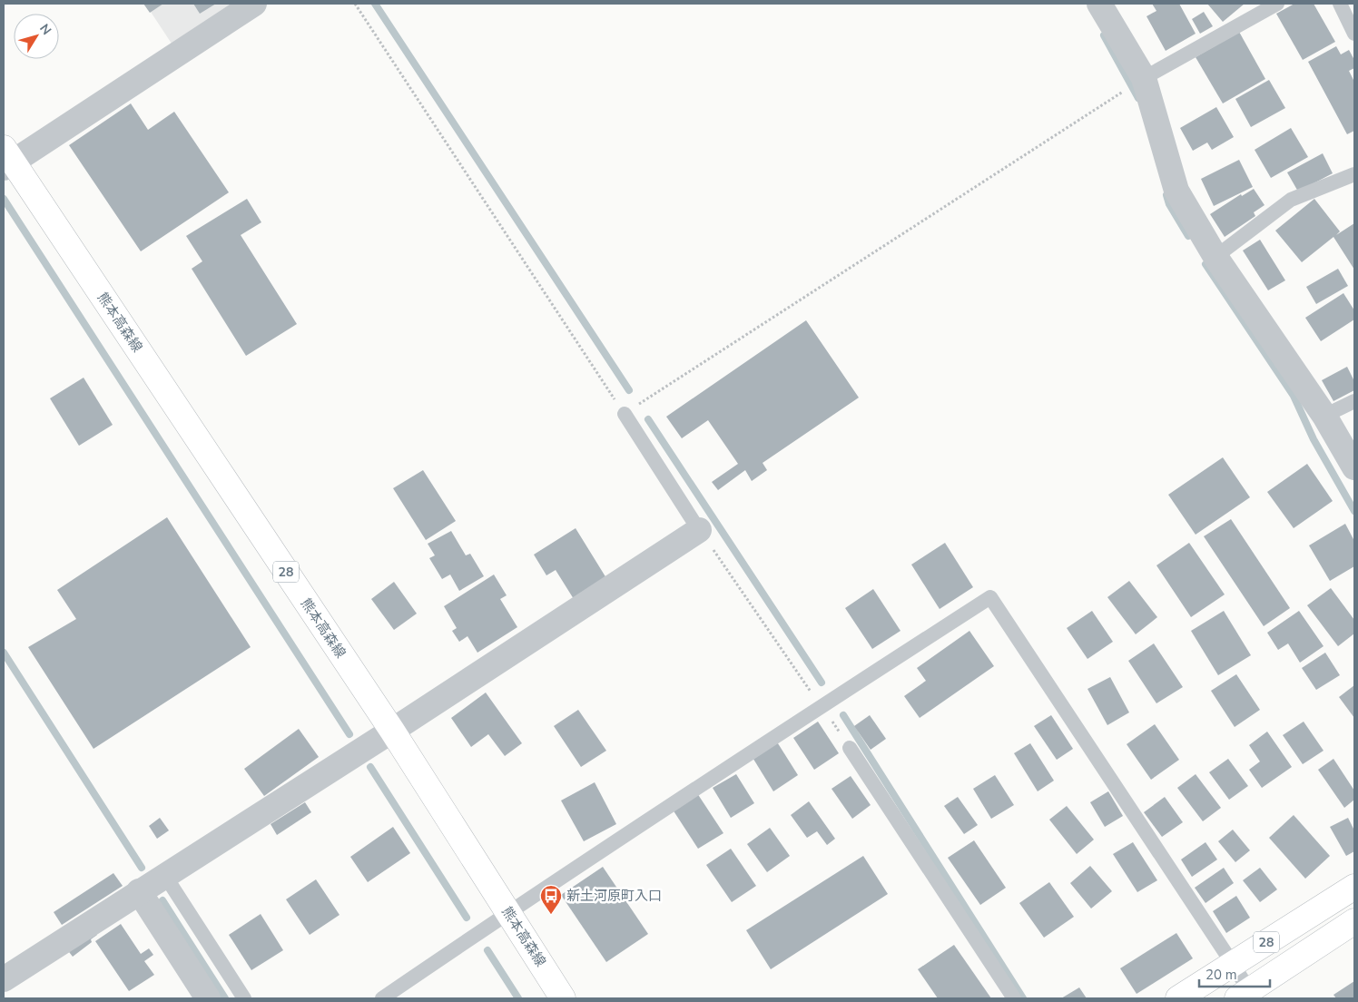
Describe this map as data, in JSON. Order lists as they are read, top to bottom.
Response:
{
  "streets": {
    "main road": ["熊本高森線", "28"]
  },
  "places": {
    "bus stop": ["新土河原町入口"]
  },
  "scale_bar": "20 m",
  "north": "top right"
}
